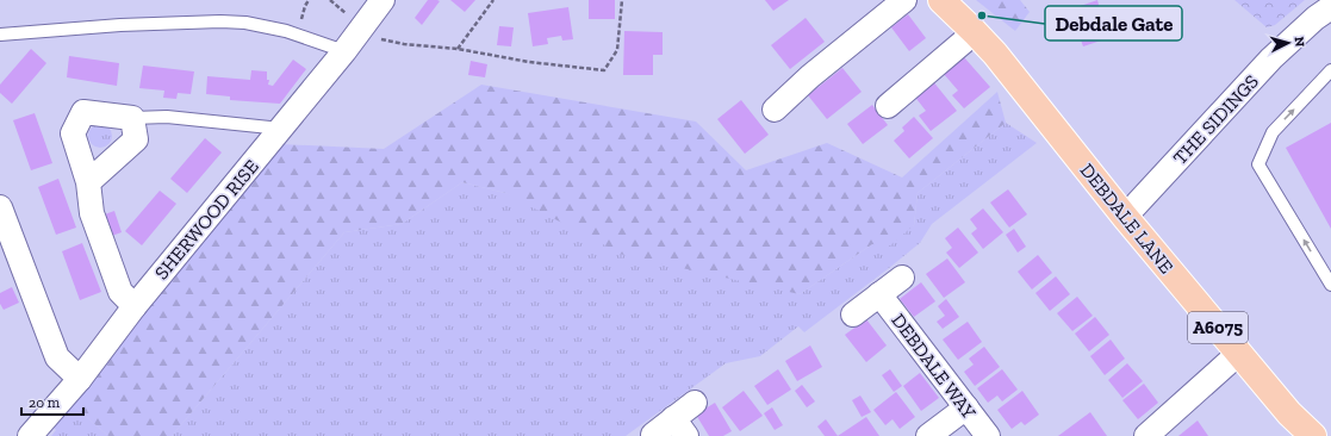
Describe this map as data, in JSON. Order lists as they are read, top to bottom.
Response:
{
  "streets": {
    "main road": ["DEBDALE LANE", "A6075"],
    "street": ["THE SIDINGS", "SHERWOOD RISE", "DEBDALE WAY"]
  },
  "crossings": [
    ["THE SIDINGS", "DEBDALE LANE"]
  ],
  "places": ["Debdale Gate"],
  "scale_bar": "20 m",
  "north": "right"
}
